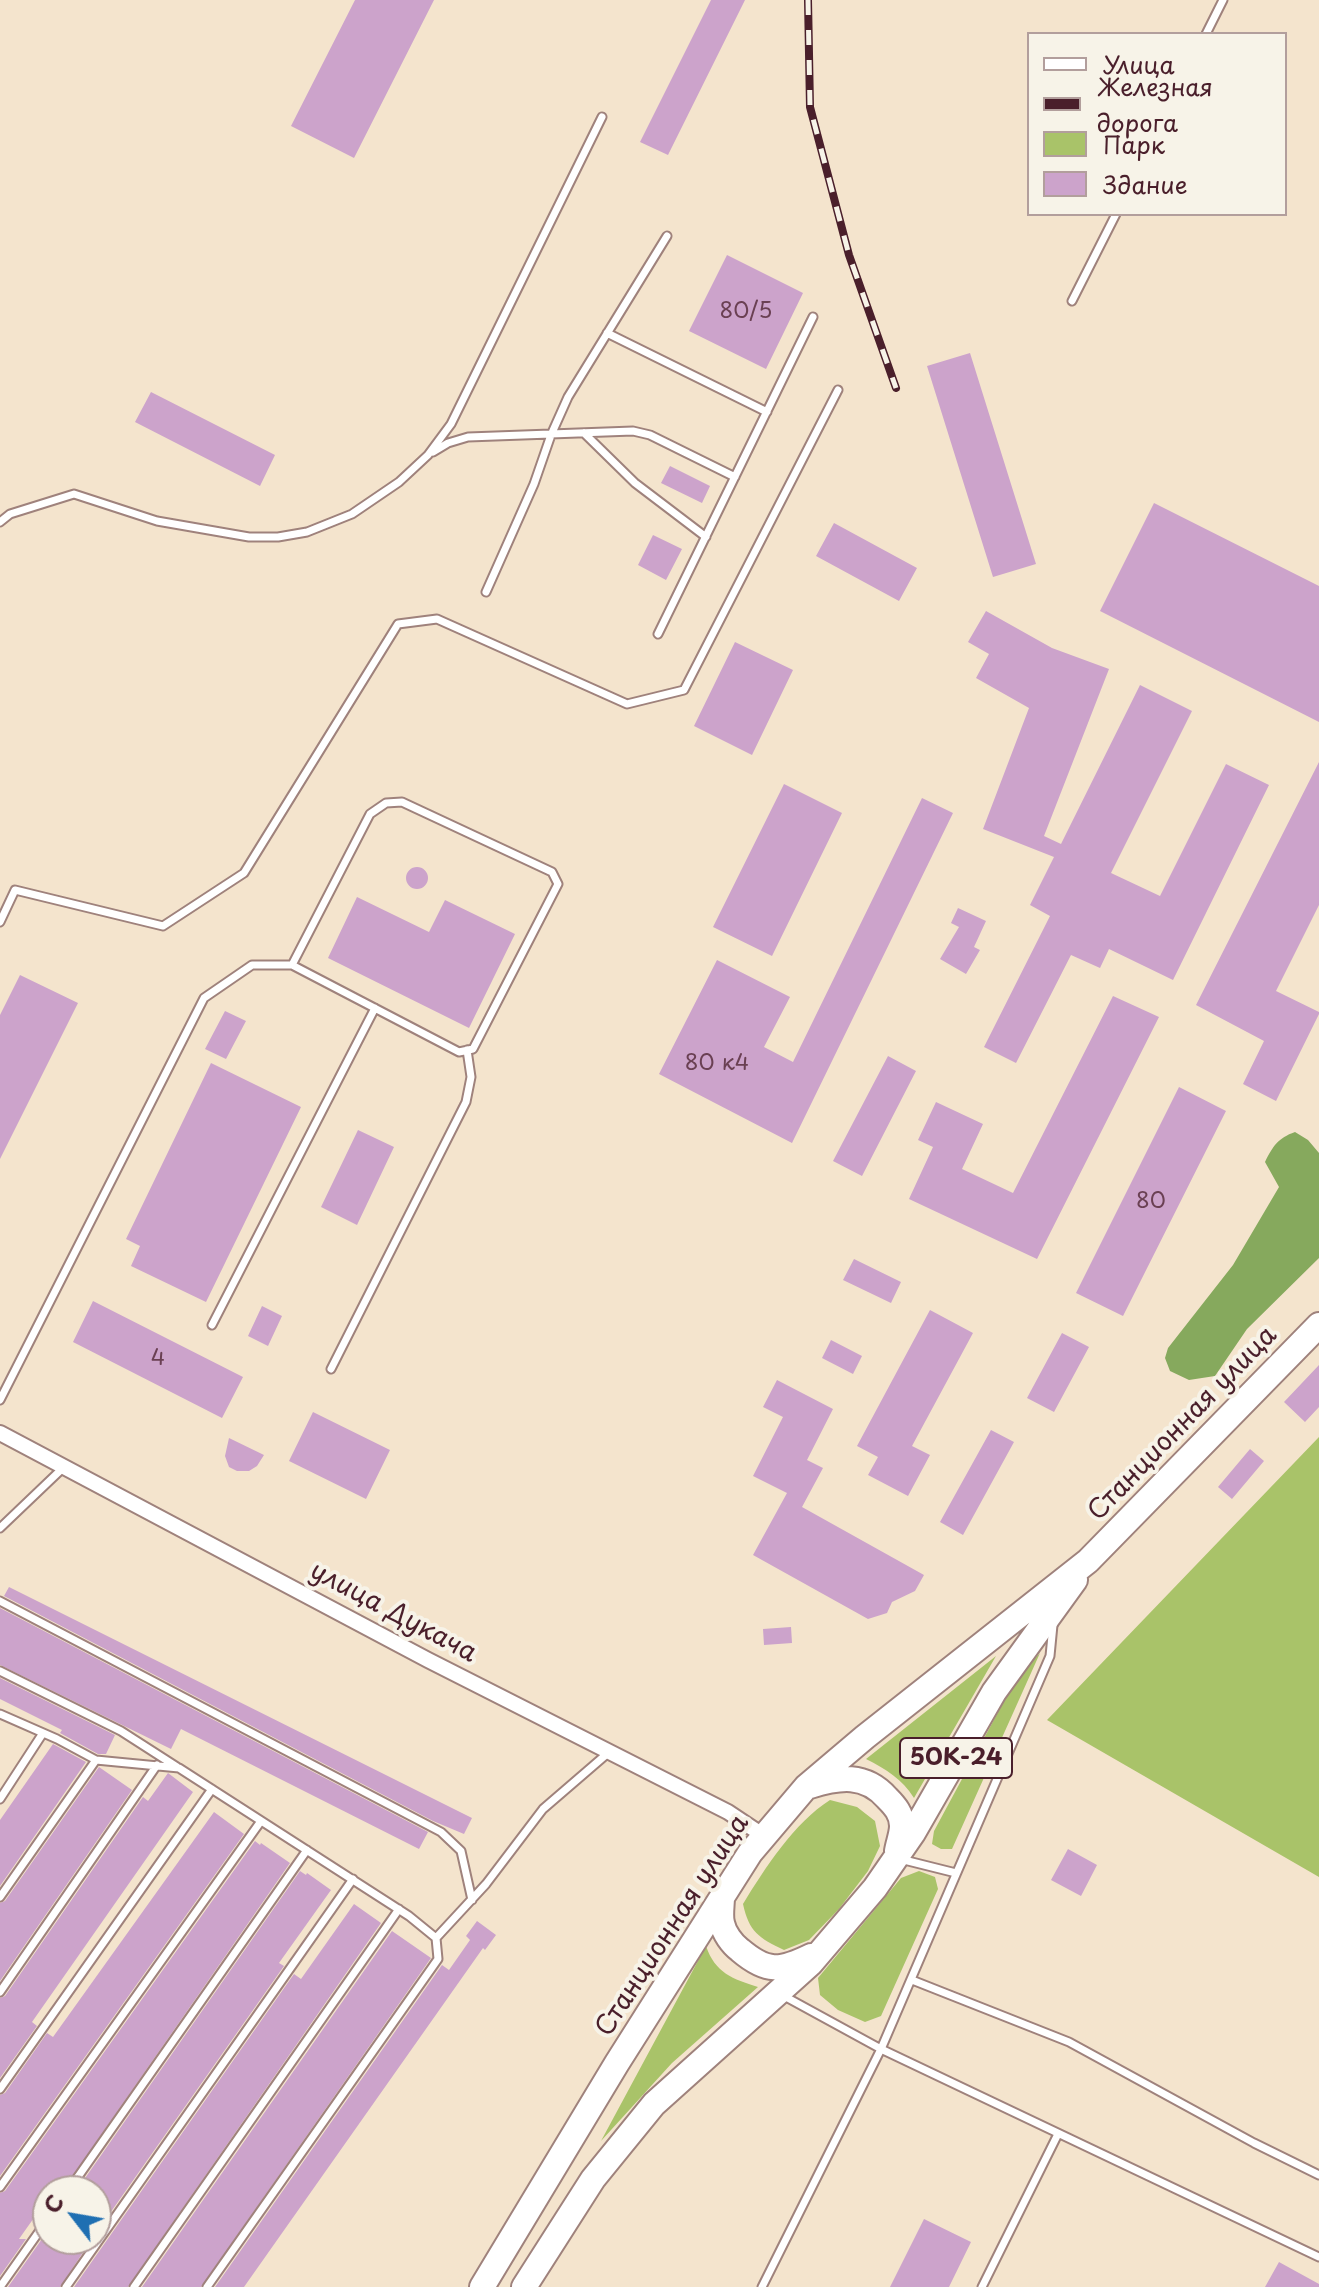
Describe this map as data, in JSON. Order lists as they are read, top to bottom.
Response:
{
  "streets": {
    "main road": ["Станционная улица", "50К-24"],
    "street": ["улица Дукача"]
  },
  "crossings": [
    ["Станционная улица", "улица Дукача"]
  ],
  "house_numbers": [
    "80/5",
    "80 к4",
    "80",
    "4"
  ],
  "legend": [
    "Улица",
    "Железная дорога",
    "Парк",
    "Здание"
  ],
  "north": "top left"
}
